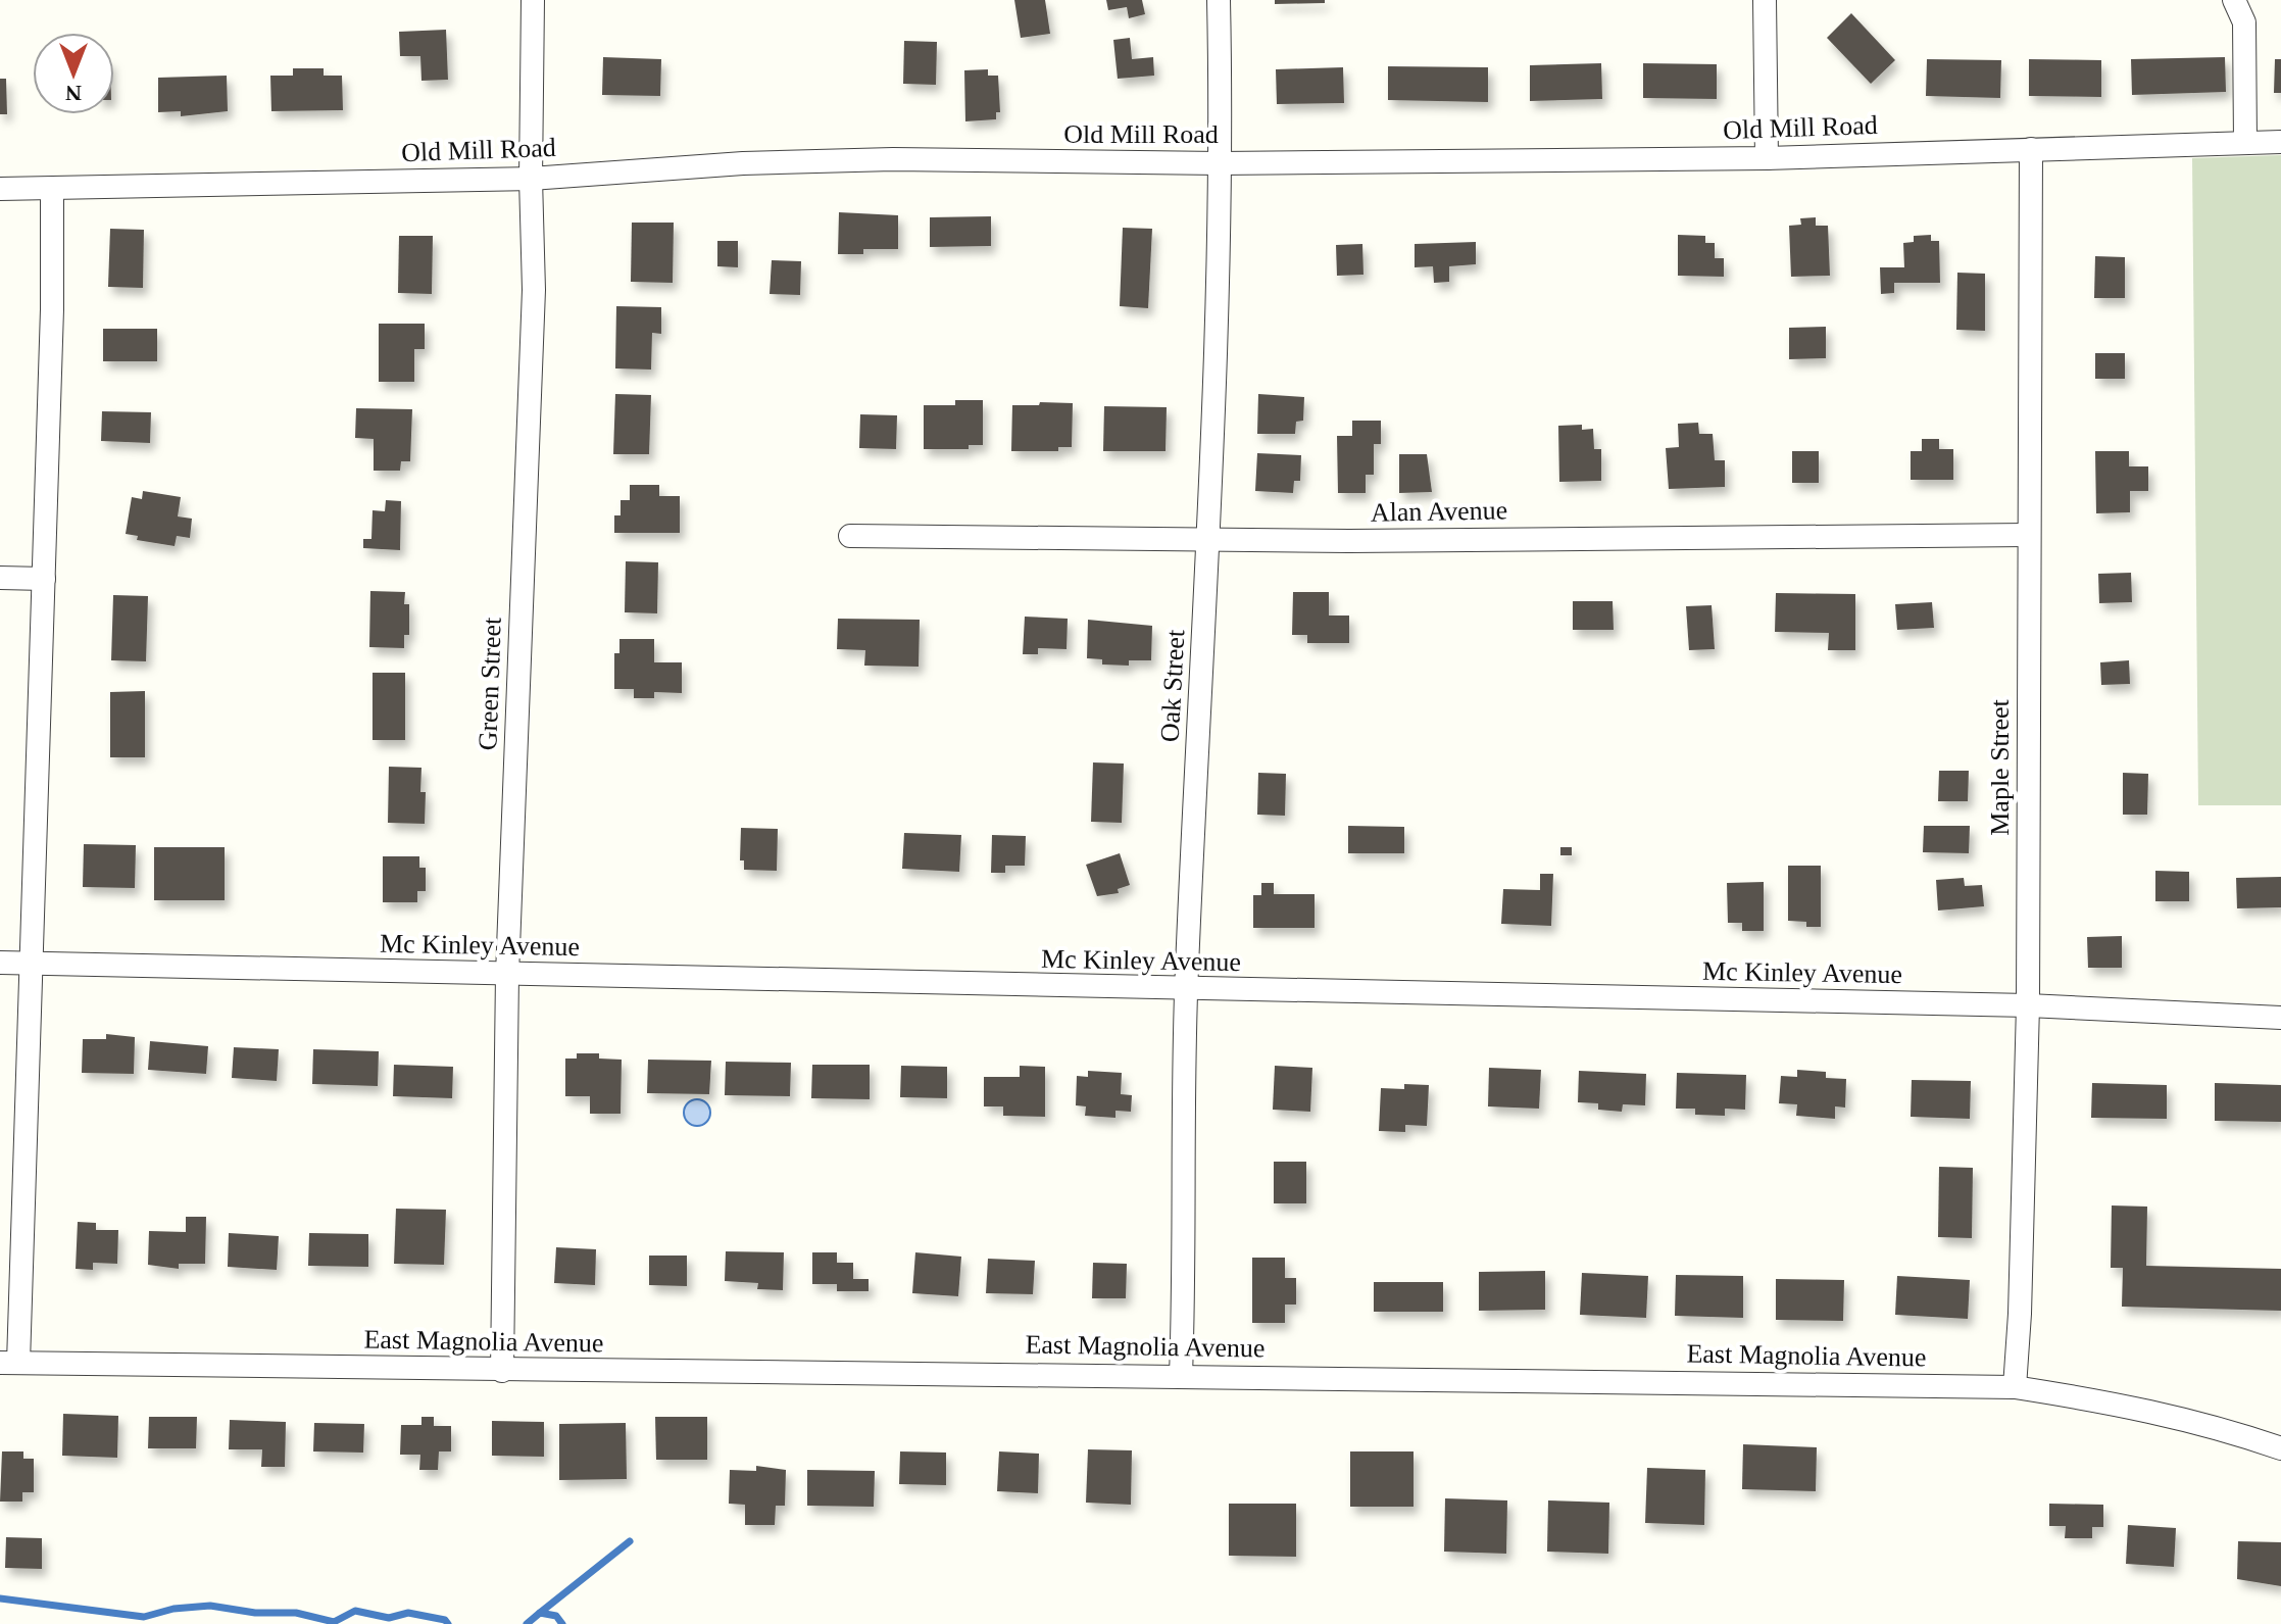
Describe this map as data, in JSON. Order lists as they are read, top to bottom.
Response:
{
  "streets": {
    "street": [
      "Old Mill Road",
      "Alan Avenue",
      "Green Street",
      "Oak Street",
      "Maple Street",
      "Mc Kinley Avenue",
      "East Magnolia Avenue"
    ]
  },
  "crossings": [
    ["Old Mill Road", "Green Street"],
    ["Old Mill Road", "Oak Street"],
    ["Old Mill Road", "Maple Street"],
    ["Alan Avenue", "Oak Street"],
    ["Alan Avenue", "Maple Street"],
    ["Green Street", "Mc Kinley Avenue"],
    ["Green Street", "East Magnolia Avenue"],
    ["Oak Street", "Mc Kinley Avenue"],
    ["Oak Street", "East Magnolia Avenue"],
    ["Maple Street", "Mc Kinley Avenue"],
    ["Maple Street", "East Magnolia Avenue"]
  ],
  "north": "bottom"
}
